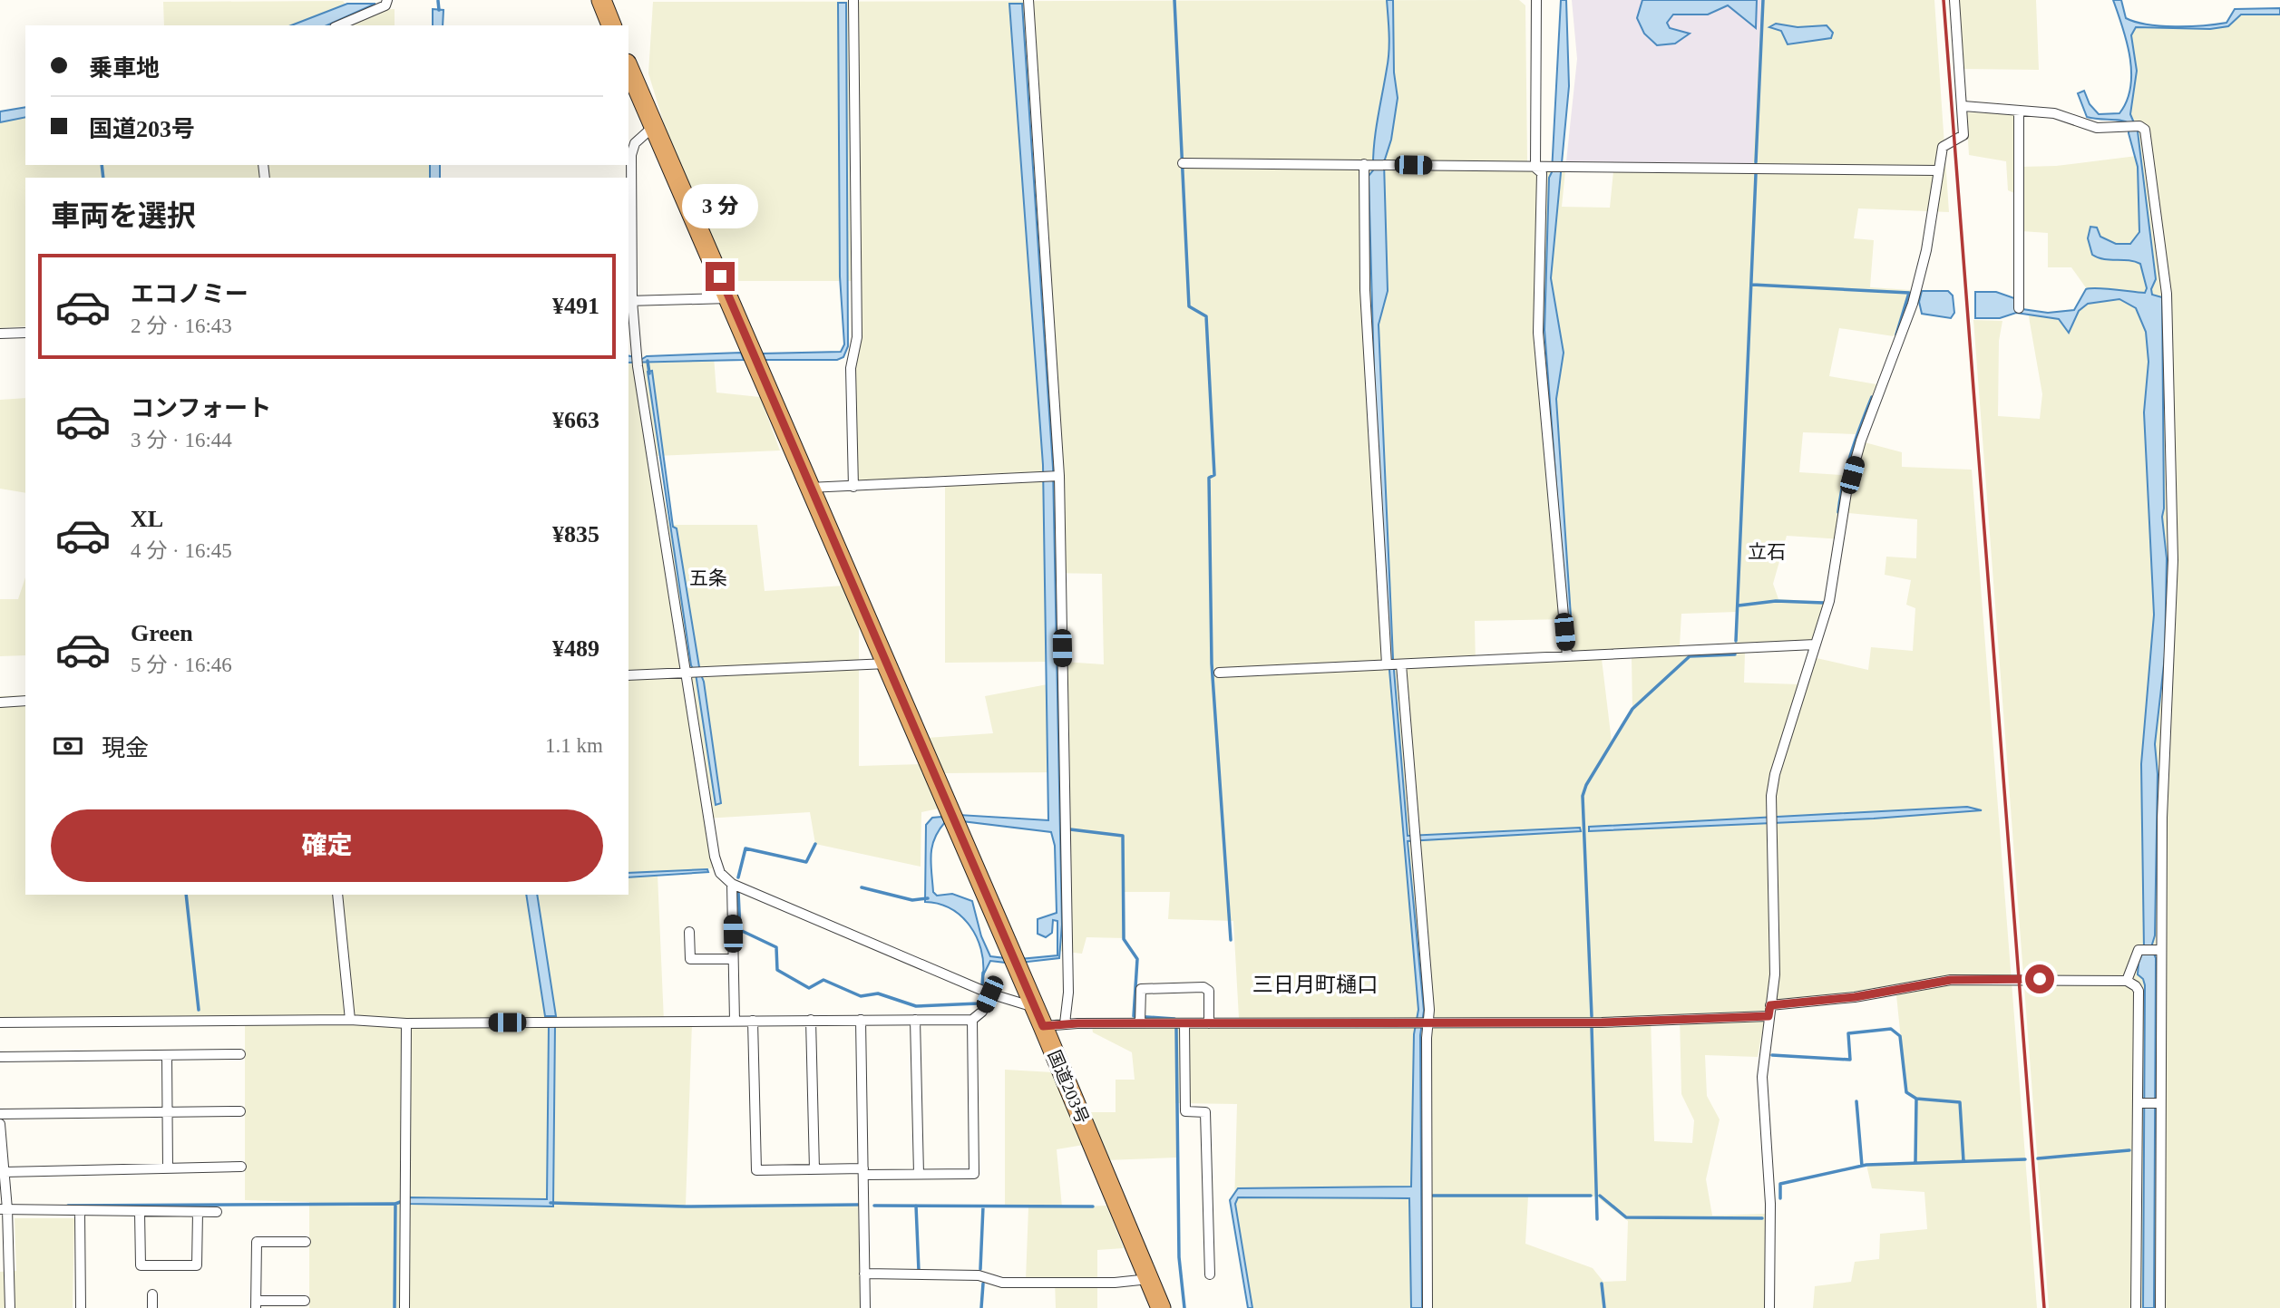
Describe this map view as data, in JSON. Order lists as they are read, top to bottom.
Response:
{
  "streets": {
    "highway": ["国道203号"]
  },
  "districts": ["立石", "五条", "三日月町樋口"],
  "page": {
    "banner": ["乗車地", "国道203号"],
    "heading": "車両を選択",
    "bubble": "3 分",
    "list": [
      {
        "name": "エコノミー",
        "note": "2 分 · 16:43",
        "value": "¥491"
      },
      {
        "name": "コンフォート",
        "note": "3 分 · 16:44",
        "value": "¥663"
      },
      {
        "name": "XL",
        "note": "4 分 · 16:45",
        "value": "¥835"
      },
      {
        "name": "Green",
        "note": "5 分 · 16:46",
        "value": "¥489"
      }
    ],
    "pay": ["現金", "1.1 km"],
    "buttons": "確定"
  }
}
